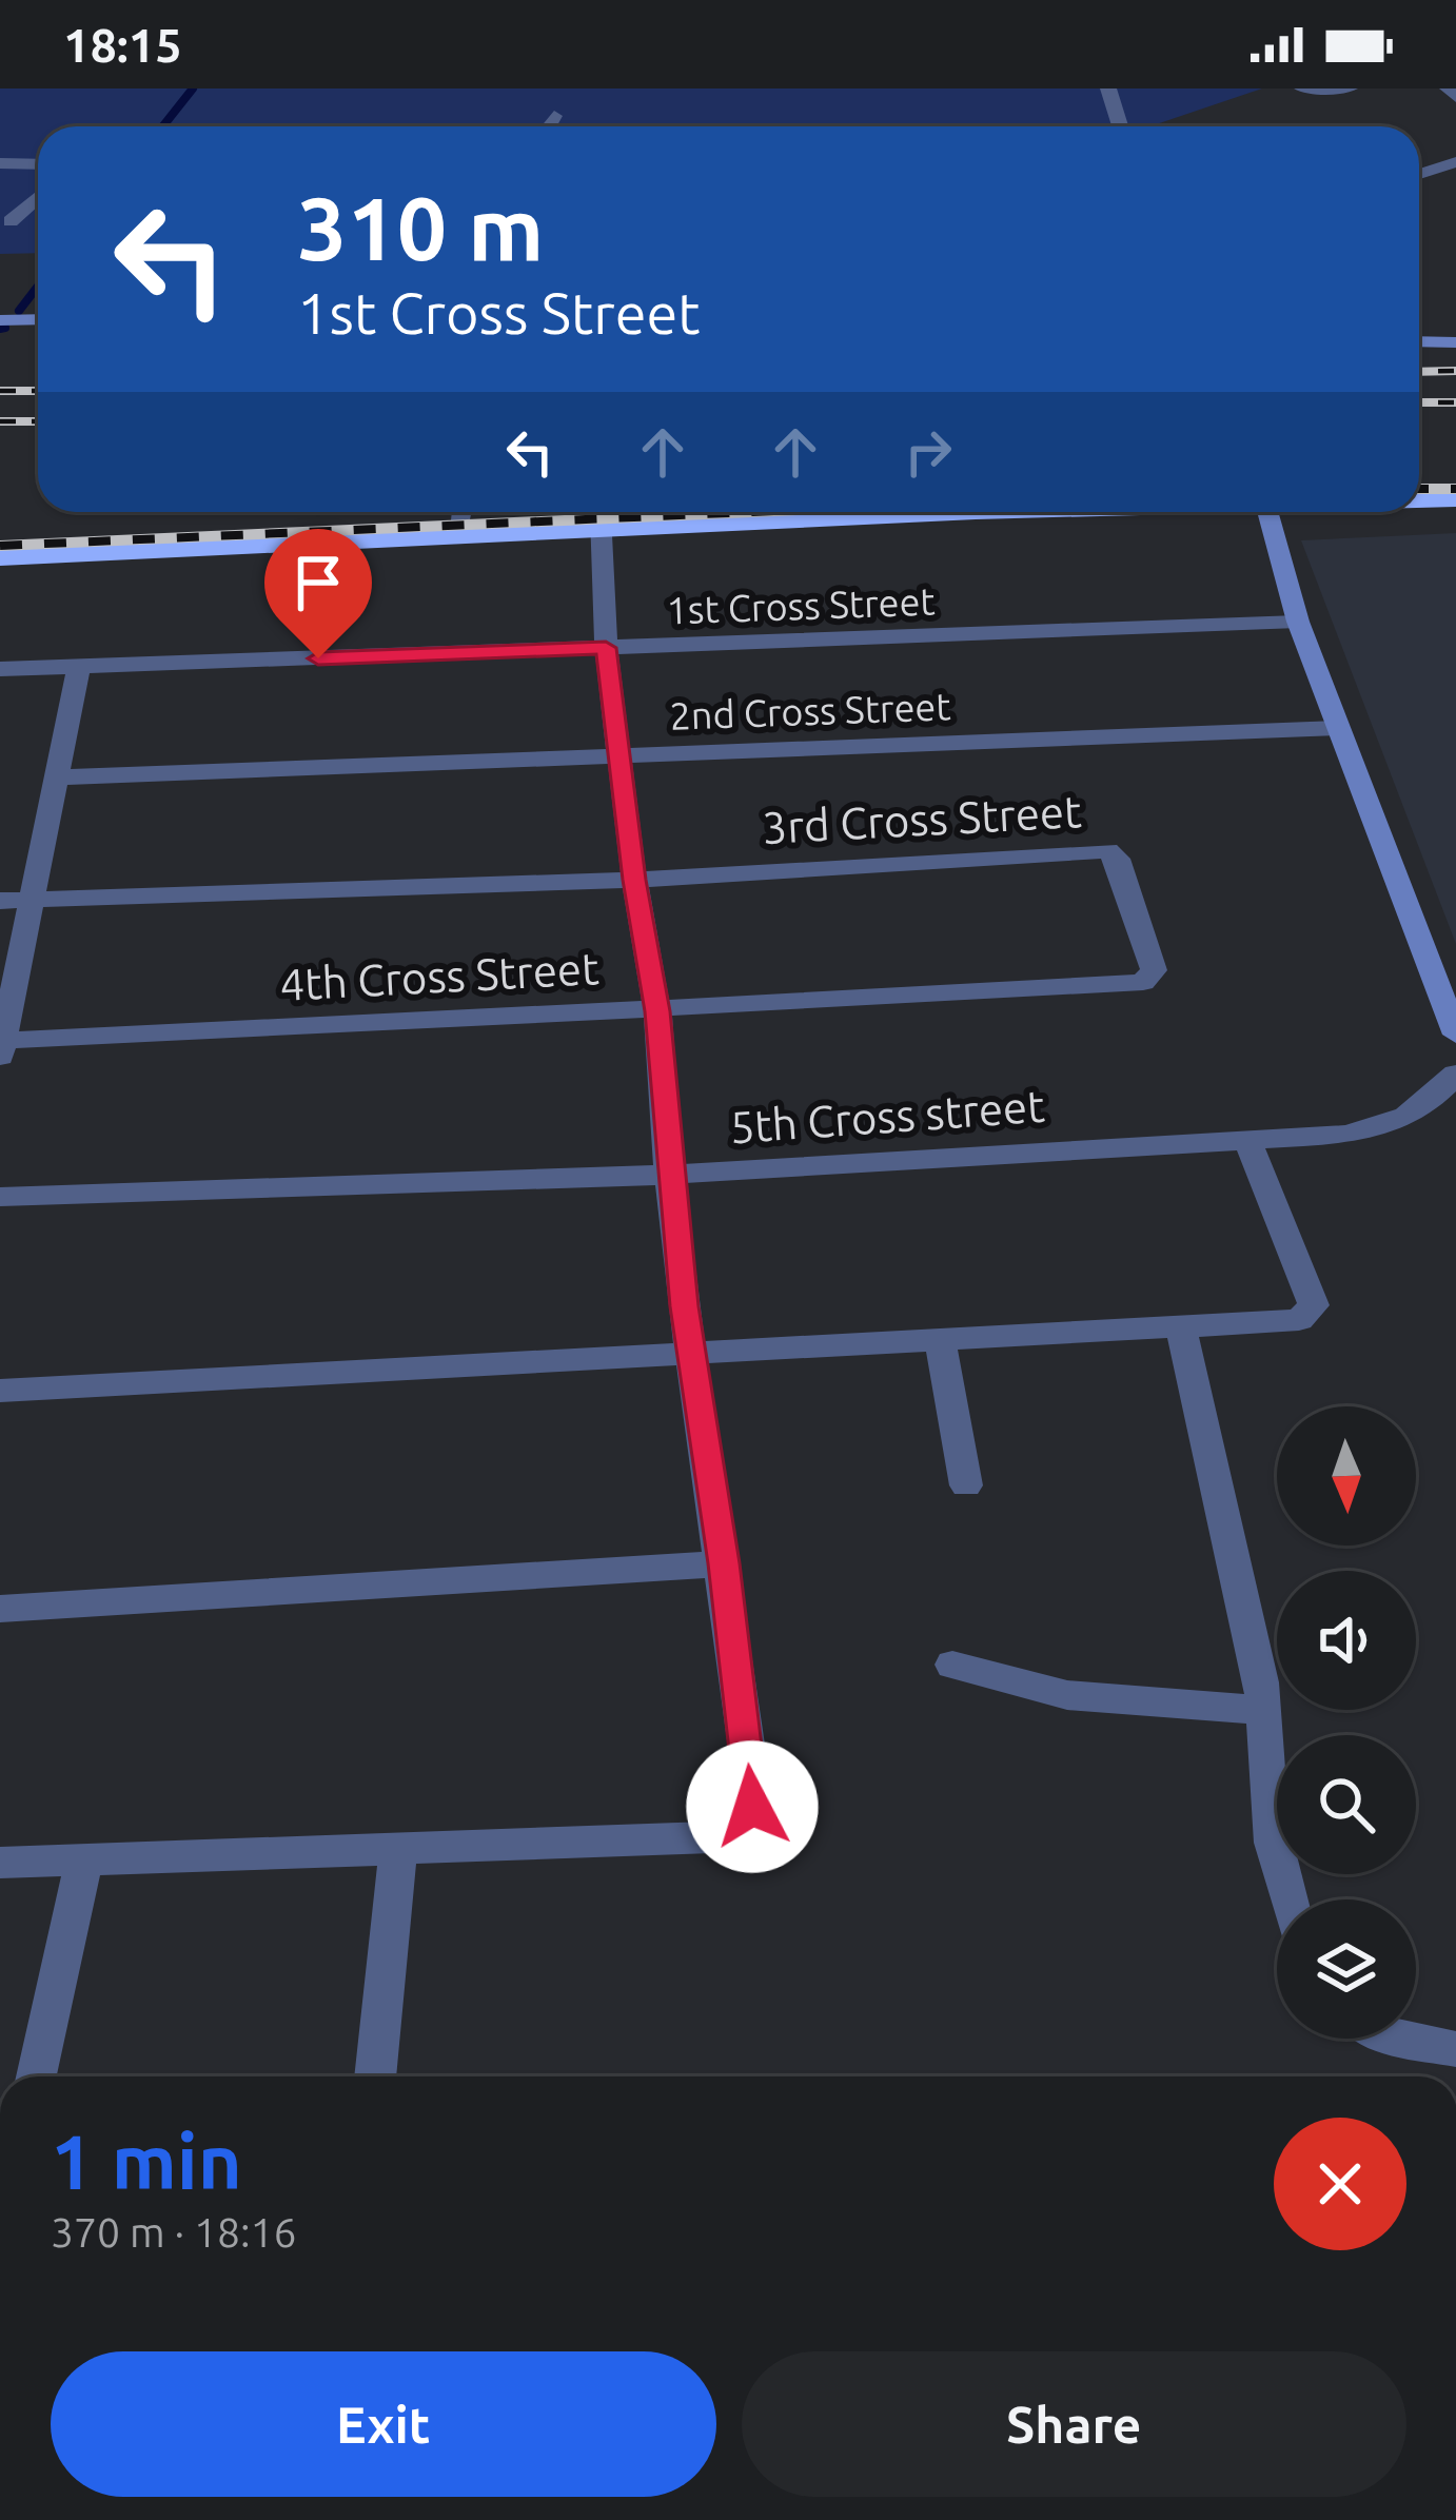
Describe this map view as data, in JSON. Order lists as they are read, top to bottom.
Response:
{
  "streets": {
    "street": [
      "1st Cross Street",
      "2nd Cross Street",
      "3rd Cross Street",
      "4th Cross Street",
      "5th Cross street"
    ]
  },
  "crossings": [
    ["3rd Cross Street", "4th Cross Street"]
  ],
  "north": "bottom",
  "page": {
    "status": "18:15",
    "turn": ["310 m", "1st Cross Street"],
    "heading": ["1 min", "370 m · 18:16"],
    "buttons": ["Exit", "Share"]
  }
}
